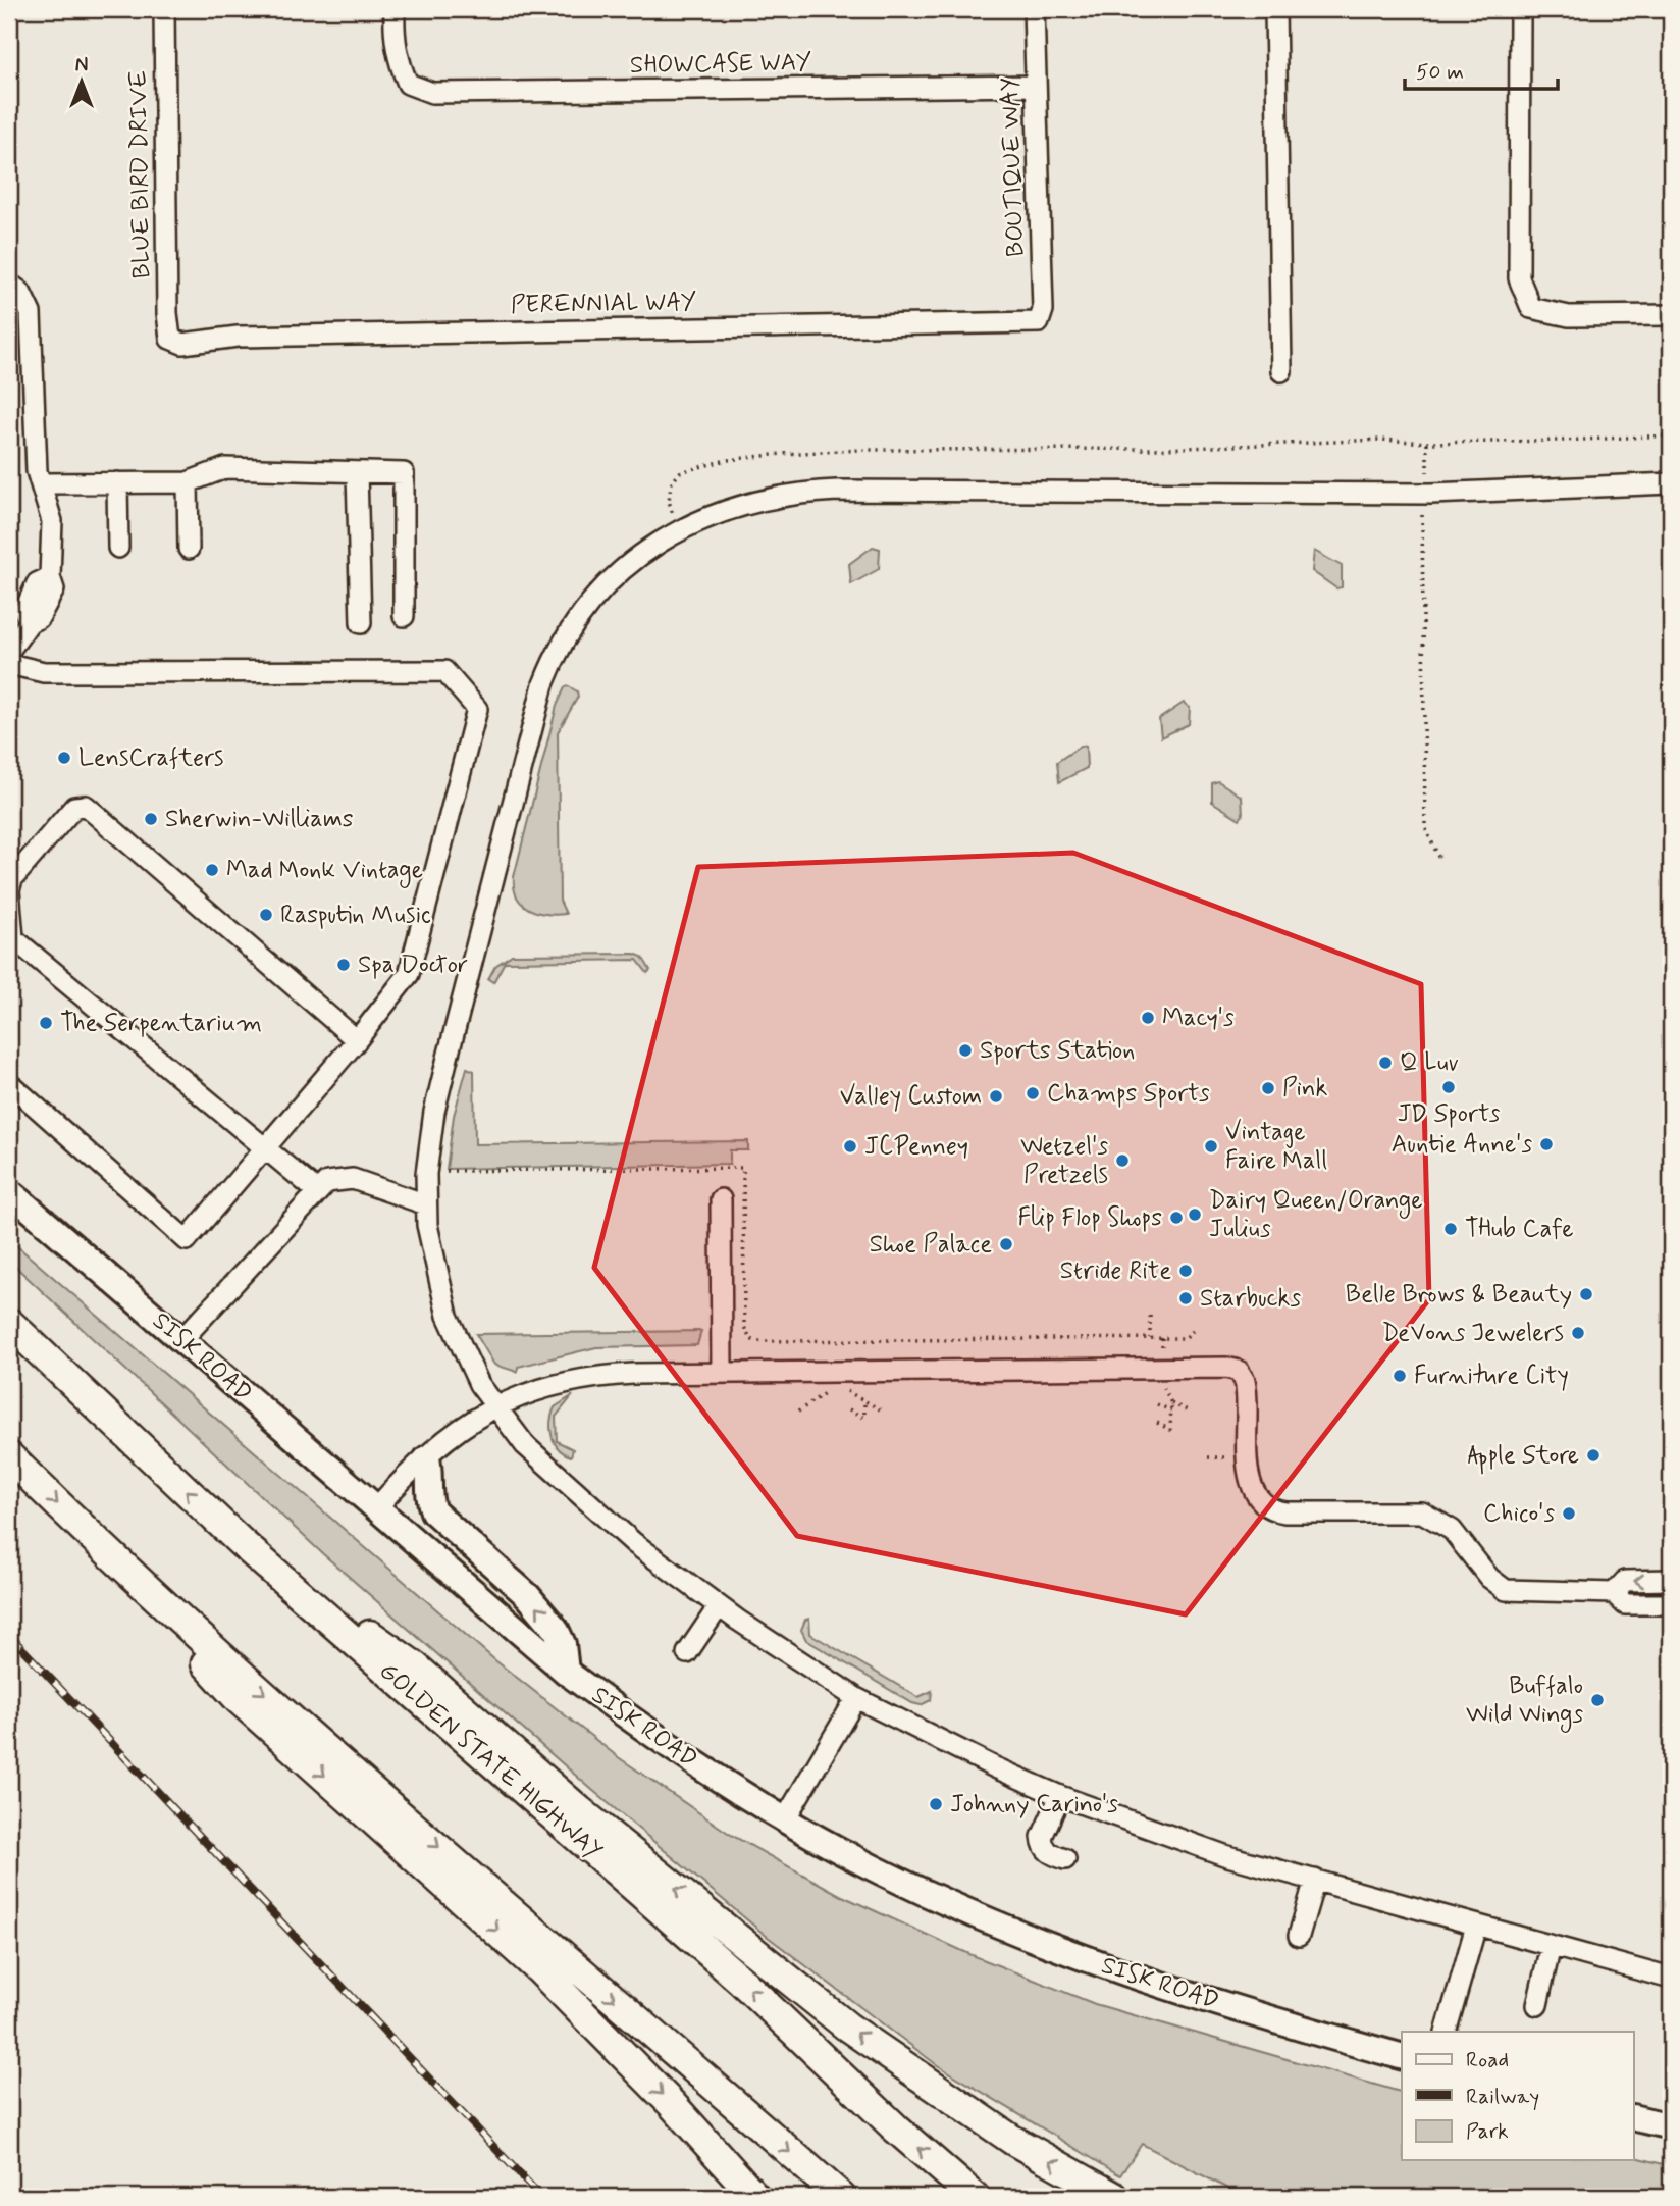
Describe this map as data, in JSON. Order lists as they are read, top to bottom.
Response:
{
  "streets": {
    "highway": ["GOLDEN STATE HIGHWAY"],
    "main road": ["SISK ROAD"],
    "street": [
      "SHOWCASE WAY",
      "BOUTIQUE WAY",
      "BLUE BIRD DRIVE",
      "PERENNIAL WAY"
    ]
  },
  "crossings": [
    ["SHOWCASE WAY", "BOUTIQUE WAY"],
    ["BOUTIQUE WAY", "PERENNIAL WAY"],
    ["BLUE BIRD DRIVE", "PERENNIAL WAY"]
  ],
  "places": [
    "LensCrafters",
    "Sherwin-Williams",
    "Mad Monk Vintage",
    "Rasputin Music",
    "Spa Doctor",
    "Macy's",
    "The Serpentarium",
    "Sports Station",
    "Q Luv",
    "JD Sports",
    "Pink",
    "Champs Sports",
    "Valley Custom",
    "Auntie Anne's",
    "JCPenney",
    "Vintage Faire Mall",
    "Wetzel's Pretzels",
    "Dairy Queen/Orange Julius",
    "Flip Flop Shops",
    "THub Cafe",
    "Shoe Palace",
    "Stride Rite",
    "Belle Brows & Beauty",
    "Starbucks",
    "DeVons Jewelers",
    "Furniture City",
    "Apple Store",
    "Chico's",
    "Buffalo Wild Wings",
    "Johnny Carino's"
  ],
  "legend": ["Road", "Railway", "Park"],
  "scale_bar": "50 m",
  "north": "top"
}
